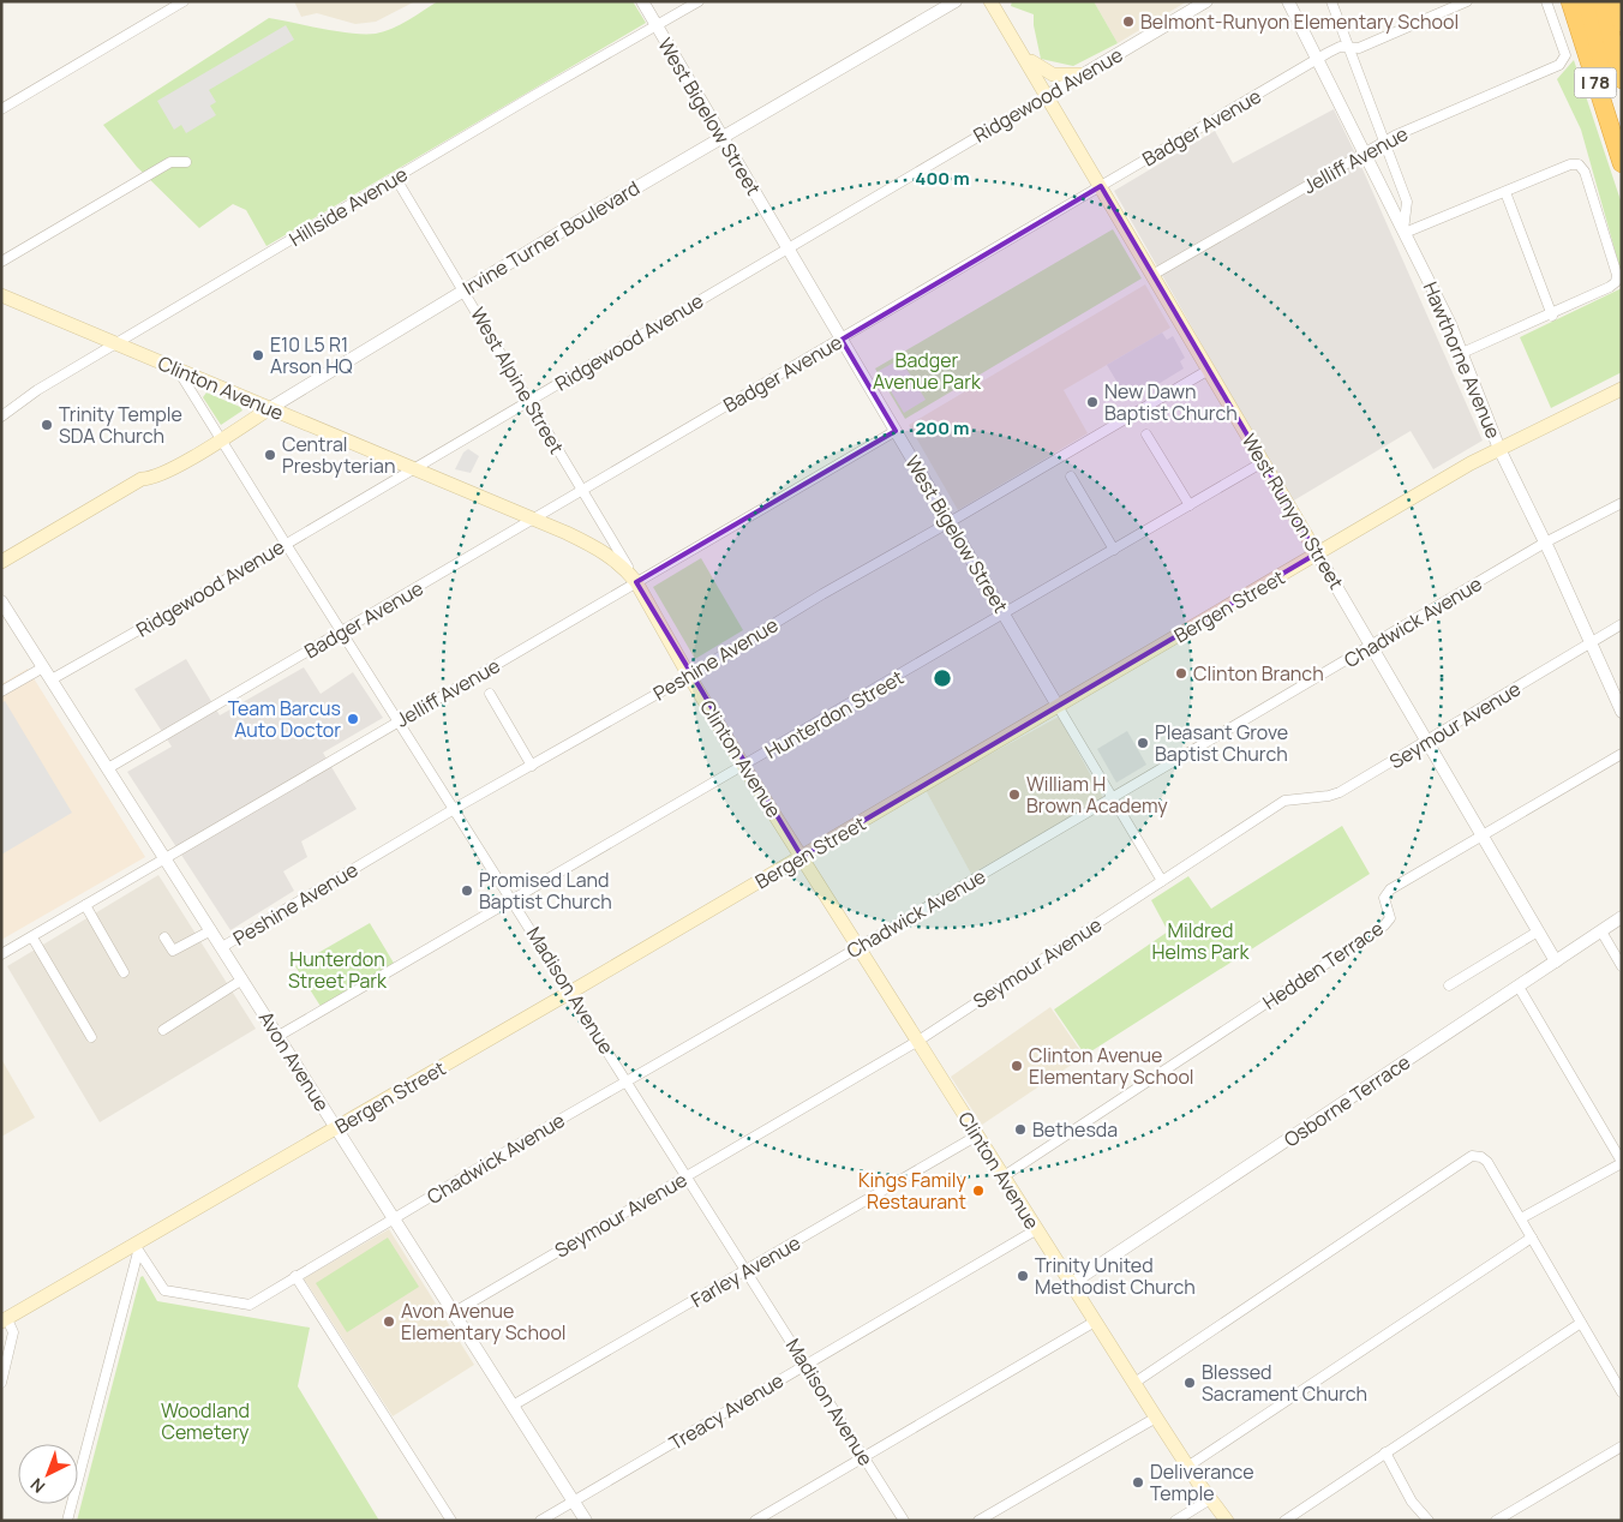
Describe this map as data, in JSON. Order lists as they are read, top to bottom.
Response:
{
  "streets": {
    "highway": ["I 78"],
    "main road": [
      "Irvine Turner Boulevard",
      "Clinton Avenue",
      "West Runyon Street",
      "Bergen Street"
    ],
    "street": [
      "Ridgewood Avenue",
      "West Bigelow Street",
      "Badger Avenue",
      "Jelliff Avenue",
      "Hillside Avenue",
      "Hawthorne Avenue",
      "West Alpine Street",
      "Chadwick Avenue",
      "Peshine Avenue",
      "Hunterdon Street",
      "Seymour Avenue",
      "Hedden Terrace",
      "Madison Avenue",
      "Avon Avenue",
      "Osborne Terrace",
      "Farley Avenue",
      "Treacy Avenue"
    ]
  },
  "crossings": [
    ["Ridgewood Avenue", "West Bigelow Street"],
    ["Ridgewood Avenue", "West Alpine Street"],
    ["Ridgewood Avenue", "Clinton Avenue"],
    ["Ridgewood Avenue", "West Runyon Street"],
    ["Ridgewood Avenue", "Madison Avenue"],
    ["Ridgewood Avenue", "Avon Avenue"],
    ["West Bigelow Street", "Badger Avenue"],
    ["West Bigelow Street", "Jelliff Avenue"],
    ["West Bigelow Street", "Hillside Avenue"],
    ["West Bigelow Street", "Irvine Turner Boulevard"],
    ["West Bigelow Street", "Bergen Street"],
    ["West Bigelow Street", "Chadwick Avenue"],
    ["West Bigelow Street", "Peshine Avenue"],
    ["West Bigelow Street", "Hunterdon Street"],
    ["West Bigelow Street", "Seymour Avenue"],
    ["Badger Avenue", "Hawthorne Avenue"],
    ["Badger Avenue", "West Alpine Street"],
    ["Badger Avenue", "Clinton Avenue"],
    ["Badger Avenue", "West Runyon Street"],
    ["Badger Avenue", "Madison Avenue"],
    ["Badger Avenue", "Avon Avenue"],
    ["Jelliff Avenue", "Hawthorne Avenue"],
    ["Jelliff Avenue", "West Alpine Street"],
    ["Jelliff Avenue", "Clinton Avenue"],
    ["Jelliff Avenue", "West Runyon Street"],
    ["Jelliff Avenue", "Madison Avenue"],
    ["Jelliff Avenue", "Avon Avenue"],
    ["Hillside Avenue", "West Alpine Street"],
    ["Hillside Avenue", "Clinton Avenue"],
    ["Irvine Turner Boulevard", "West Alpine Street"],
    ["Irvine Turner Boulevard", "Clinton Avenue"],
    ["Irvine Turner Boulevard", "Madison Avenue"],
    ["Hawthorne Avenue", "Bergen Street"],
    ["Hawthorne Avenue", "Chadwick Avenue"],
    ["Hawthorne Avenue", "Seymour Avenue"],
    ["West Alpine Street", "Clinton Avenue"],
    ["Clinton Avenue", "Bergen Street"],
    ["Clinton Avenue", "Chadwick Avenue"],
    ["Clinton Avenue", "Peshine Avenue"],
    ["Clinton Avenue", "Hunterdon Street"],
    ["Clinton Avenue", "Seymour Avenue"],
    ["Clinton Avenue", "Hedden Terrace"],
    ["Clinton Avenue", "Madison Avenue"],
    ["Clinton Avenue", "Osborne Terrace"],
    ["Clinton Avenue", "Farley Avenue"],
    ["Clinton Avenue", "Treacy Avenue"],
    ["West Runyon Street", "Bergen Street"],
    ["West Runyon Street", "Chadwick Avenue"],
    ["West Runyon Street", "Peshine Avenue"],
    ["West Runyon Street", "Hunterdon Street"],
    ["West Runyon Street", "Seymour Avenue"],
    ["West Runyon Street", "Hedden Terrace"],
    ["West Runyon Street", "Osborne Terrace"],
    ["Bergen Street", "Chadwick Avenue"],
    ["Bergen Street", "Madison Avenue"],
    ["Bergen Street", "Avon Avenue"],
    ["Chadwick Avenue", "Madison Avenue"],
    ["Chadwick Avenue", "Avon Avenue"],
    ["Peshine Avenue", "Madison Avenue"],
    ["Peshine Avenue", "Avon Avenue"],
    ["Hunterdon Street", "Madison Avenue"],
    ["Hunterdon Street", "Avon Avenue"],
    ["Seymour Avenue", "Madison Avenue"],
    ["Seymour Avenue", "Avon Avenue"],
    ["Madison Avenue", "Farley Avenue"],
    ["Madison Avenue", "Treacy Avenue"],
    ["Avon Avenue", "Farley Avenue"],
    ["Avon Avenue", "Treacy Avenue"]
  ],
  "parks": [
    "Badger Avenue Park",
    "Mildred Helms Park",
    "Hunterdon Street Park",
    "Woodland Cemetery"
  ],
  "places": [
    "Belmont-Runyon Elementary School",
    "E10 L5 R1 Arson HQ",
    "New Dawn Baptist Church",
    "Trinity Temple SDA Church",
    "Central Presbyterian",
    "Clinton Branch",
    "Team Barcus Auto Doctor",
    "Pleasant Grove Baptist Church",
    "William H Brown Academy",
    "Promised Land Baptist Church",
    "Clinton Avenue Elementary School",
    "Bethesda",
    "Kings Family Restaurant",
    "Trinity United Methodist Church",
    "Avon Avenue Elementary School",
    "Blessed Sacrament Church",
    "Deliverance Temple"
  ],
  "north": "bottom left",
  "rings": ["400 m", "200 m"]
}
